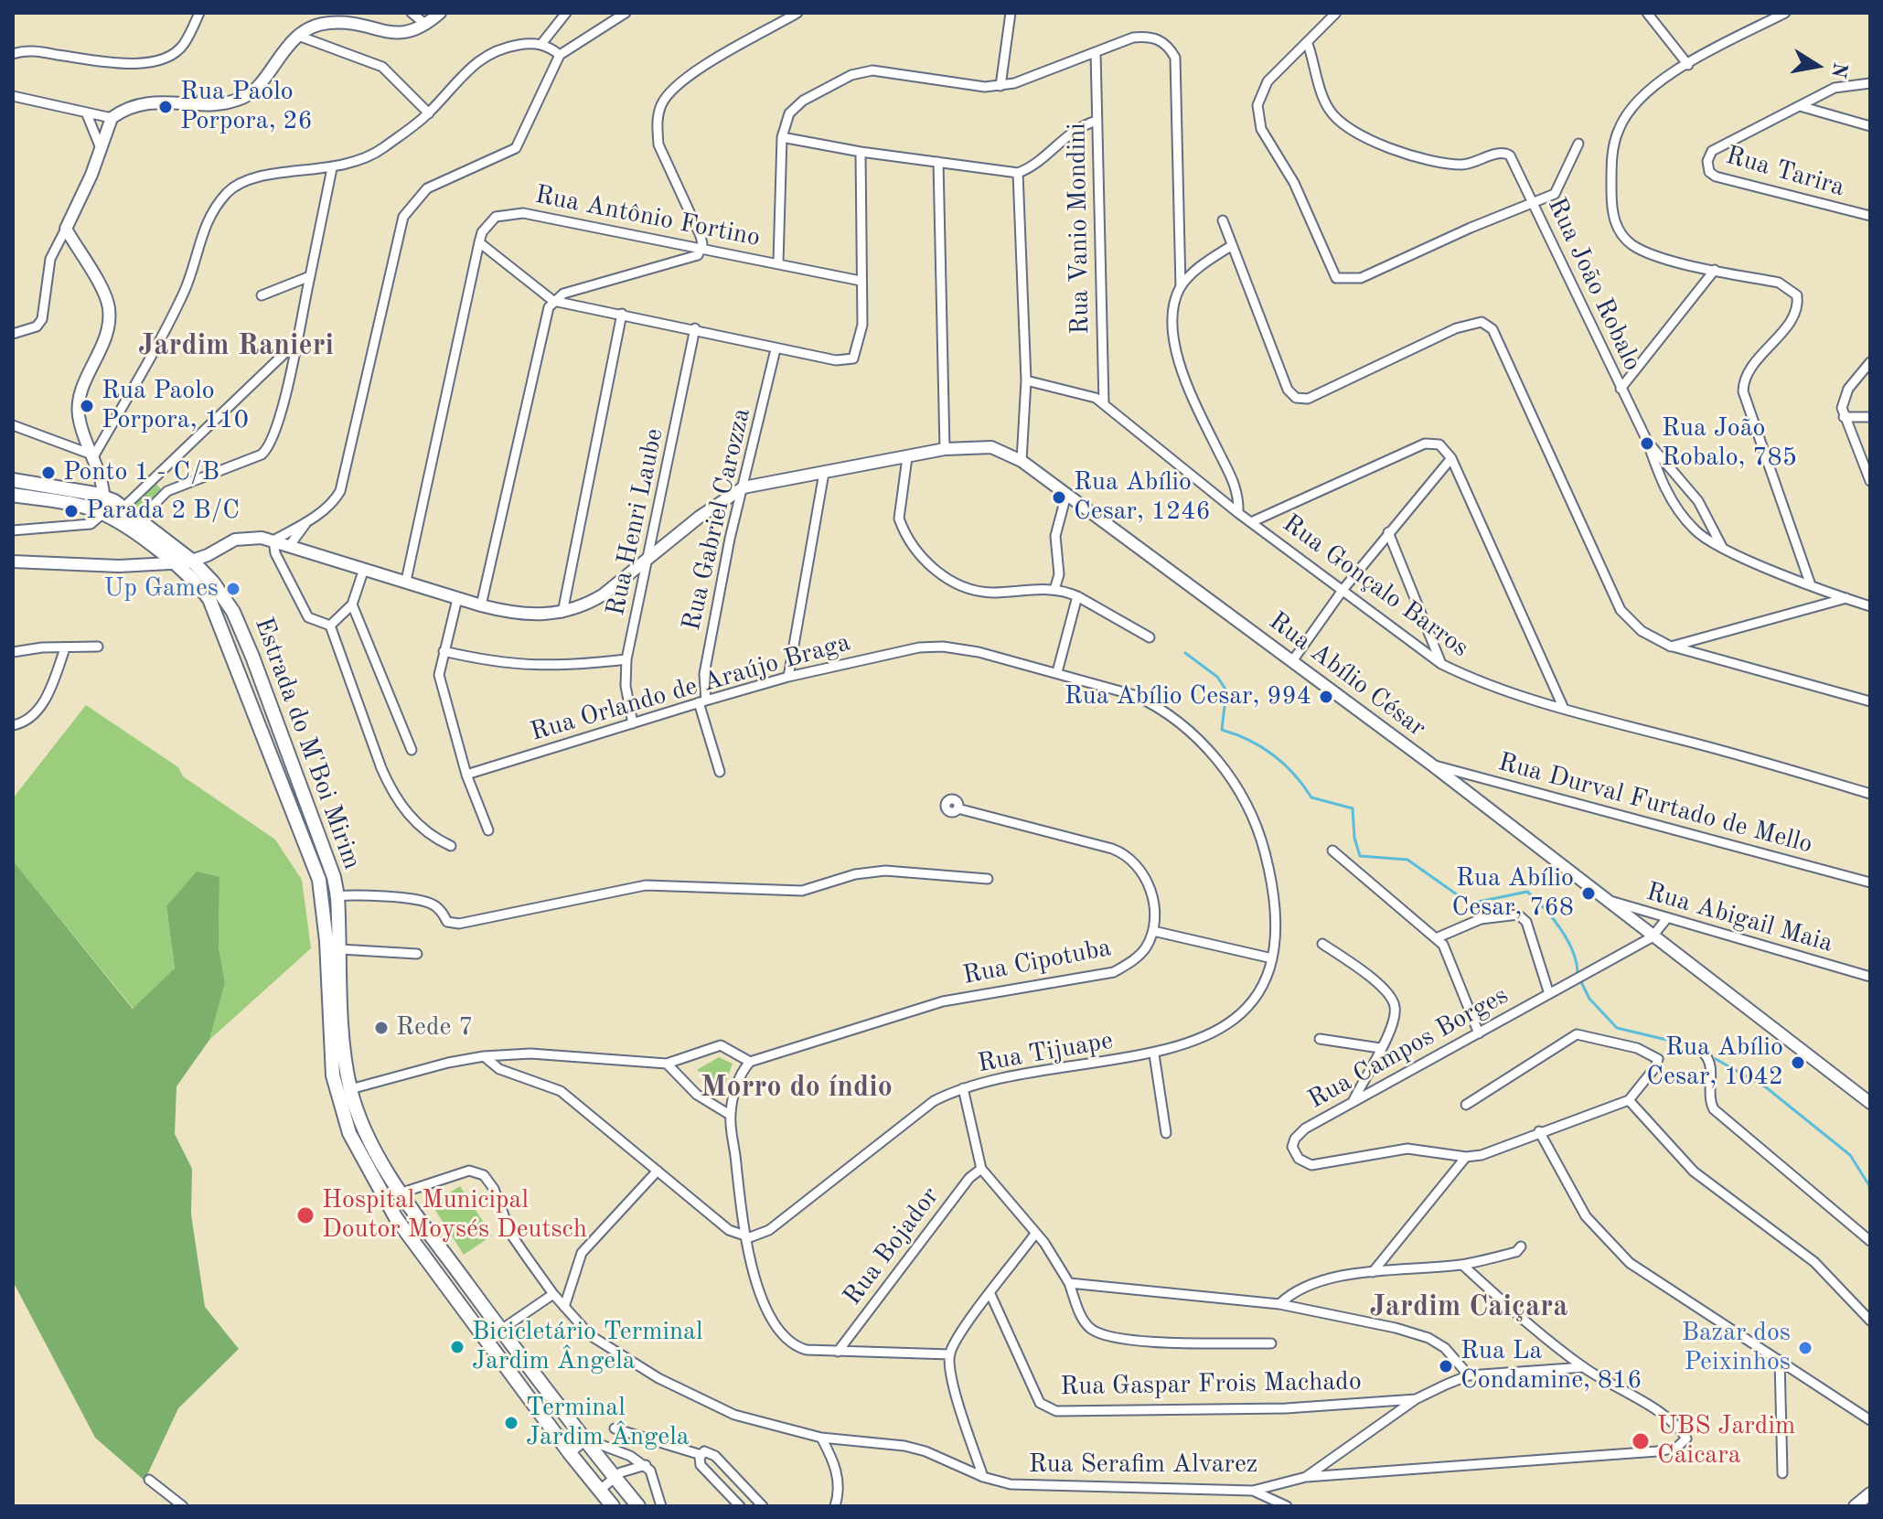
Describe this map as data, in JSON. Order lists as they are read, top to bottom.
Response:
{
  "streets": {
    "main road": ["Rua Abílio César", "Estrada do M'Boi Mirim"],
    "street": [
      "Rua Tarira",
      "Rua Antônio Fortino",
      "Rua Vanio Mondini",
      "Rua João Robalo",
      "Rua Gabriel Carozza",
      "Rua Henri Laube",
      "Rua Gonçalo Barros",
      "Rua Orlando de Araújo Braga",
      "Rua Durval Furtado de Mello",
      "Rua Abigail Maia",
      "Rua Cipotuba",
      "Rua Campos Borges",
      "Rua Tijuape",
      "Rua Bojador",
      "Rua Gaspar Frois Machado",
      "Rua Serafim Alvarez"
    ]
  },
  "crossings": [
    ["Rua Vanio Mondini", "Rua Gonçalo Barros"],
    ["Rua Gabriel Carozza", "Rua Abílio César"],
    ["Rua Gabriel Carozza", "Rua Orlando de Araújo Braga"],
    ["Rua Henri Laube", "Rua Orlando de Araújo Braga"],
    ["Rua Abílio César", "Rua Durval Furtado de Mello"],
    ["Rua Abílio César", "Rua Abigail Maia"],
    ["Rua Abílio César", "Rua Campos Borges"],
    ["Rua Orlando de Araújo Braga", "Rua Tijuape"],
    ["Estrada do M'Boi Mirim", "Rua Serafim Alvarez"],
    ["Rua Abigail Maia", "Rua Campos Borges"]
  ],
  "districts": ["Jardim Ranieri", "Morro do índio", "Jardim Caiçara"],
  "places": [
    "Rua Paolo Porpora, 26",
    "Rua Paolo Porpora, 110",
    "Rua João Robalo, 785",
    "Ponto 1 - C/B",
    "Rua Abílio Cesar, 1246",
    "Parada 2 B/C",
    "Up Games",
    "Rua Abílio Cesar, 994",
    "Rua Abílio Cesar, 768",
    "Rede 7",
    "Rua Abílio Cesar, 1042",
    "Hospital Municipal Doutor Moysés Deutsch",
    "Bicicletário Terminal Jardim Ângela",
    "Bazar dos Peixinhos",
    "Rua La Condamine, 816",
    "Terminal Jardim Ângela",
    "UBS Jardim Caicara"
  ],
  "north": "right"
}
